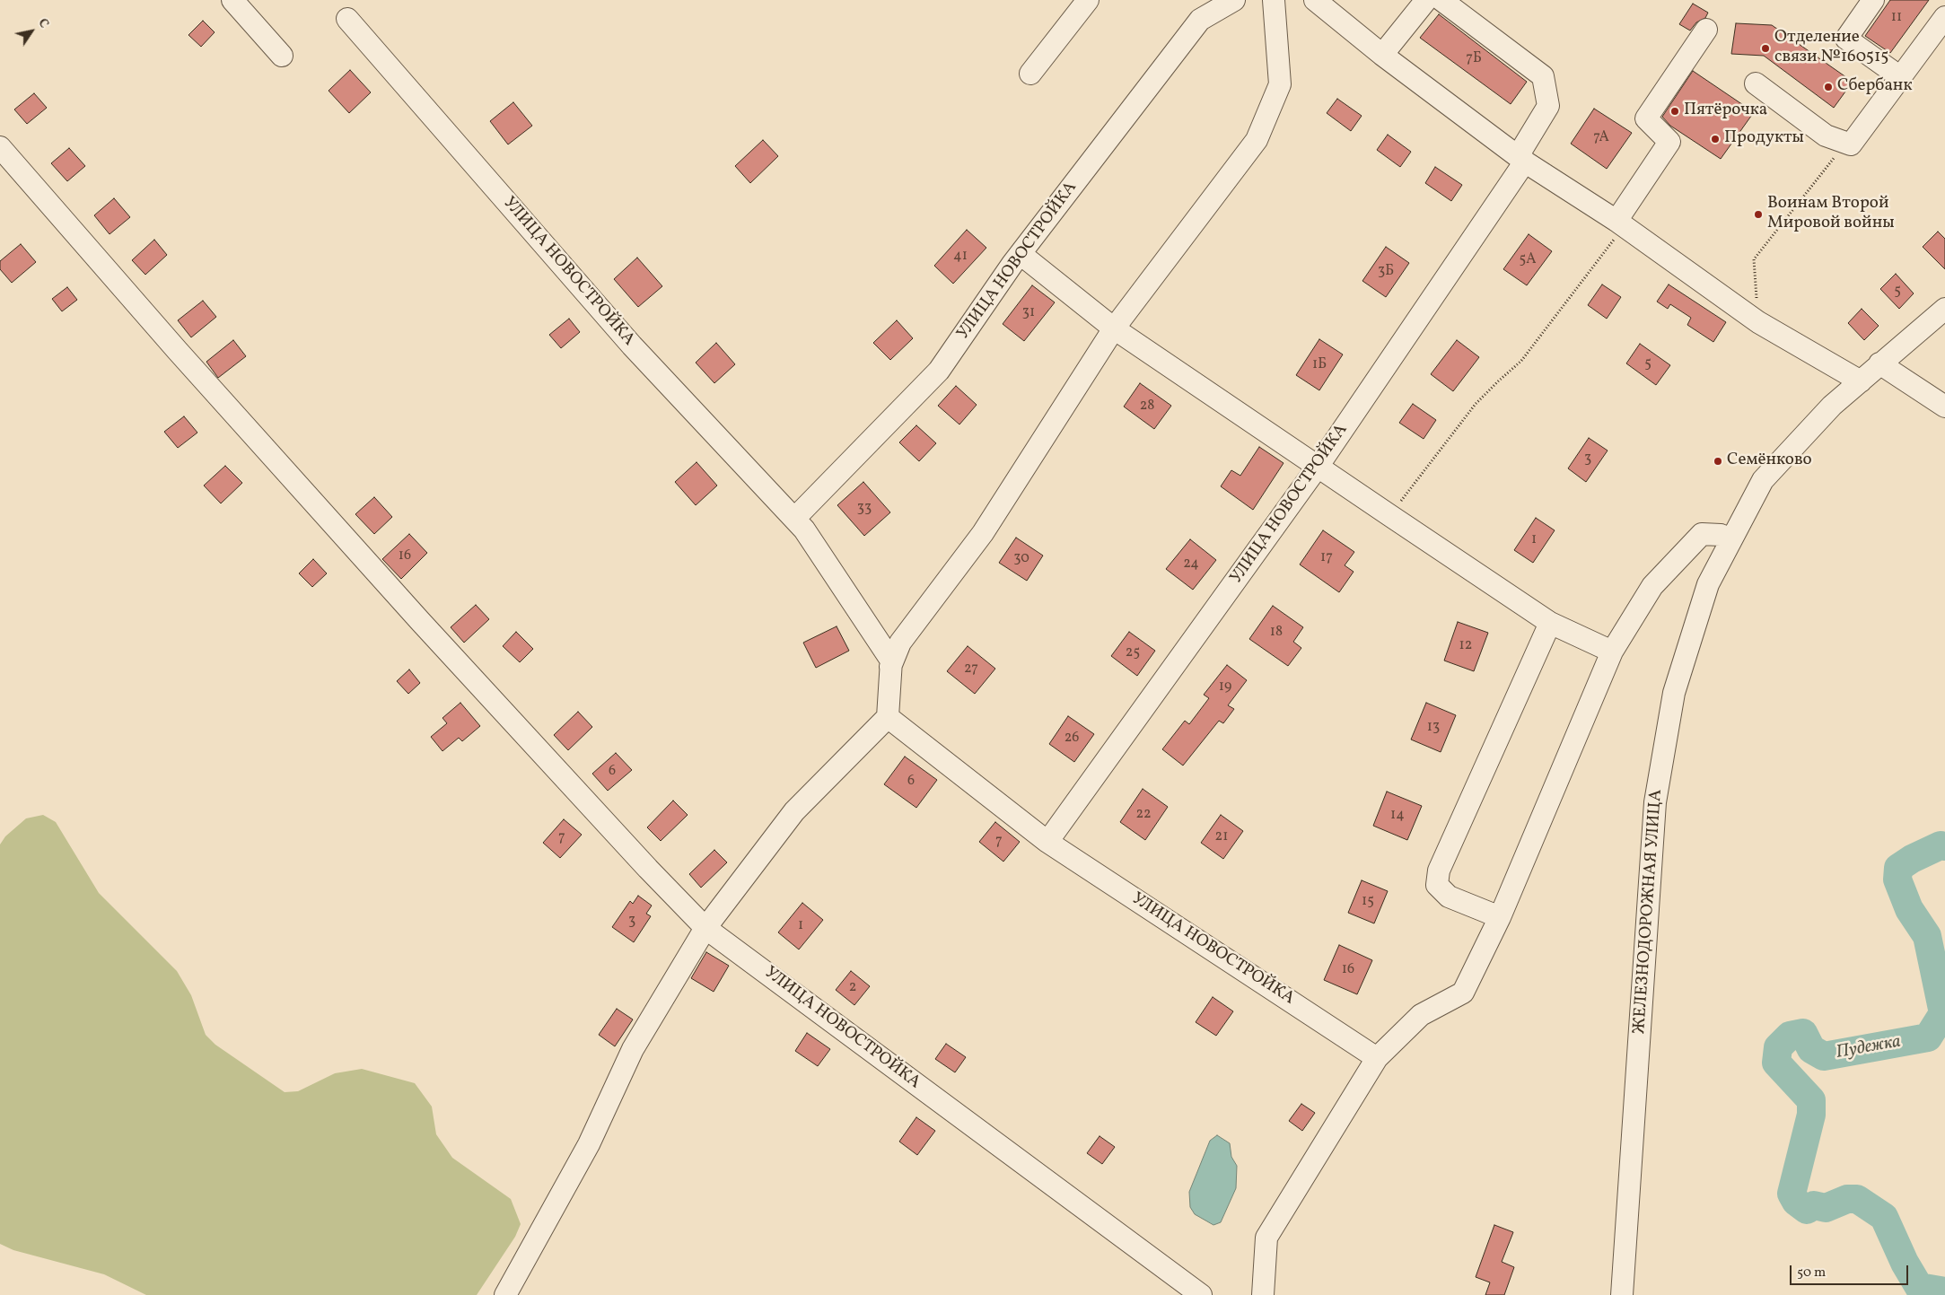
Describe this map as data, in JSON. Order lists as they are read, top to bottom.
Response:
{
  "streets": {
    "street": ["УЛИЦА НОВОСТРОЙКА", "ЖЕЛЕЗНОДОРОЖНАЯ УЛИЦА"]
  },
  "water": ["Пудежка"],
  "places": [
    "Отделение связи №160515",
    "Сбербанк",
    "Пятёрочка",
    "Продукты",
    "Воинам Второй Мировой войны",
    "Семёнково"
  ],
  "house_numbers": [
    "11",
    "7Б",
    "7А",
    "41",
    "5А",
    "3Б",
    "5",
    "31",
    "5",
    "1Б",
    "28",
    "3",
    "33",
    "1",
    "16",
    "17",
    "30",
    "24",
    "18",
    "12",
    "25",
    "27",
    "19",
    "13",
    "26",
    "6",
    "6",
    "22",
    "14",
    "21",
    "7",
    "7",
    "15",
    "3",
    "1",
    "16",
    "2"
  ],
  "scale_bar": "50 m",
  "north": "top right"
}
